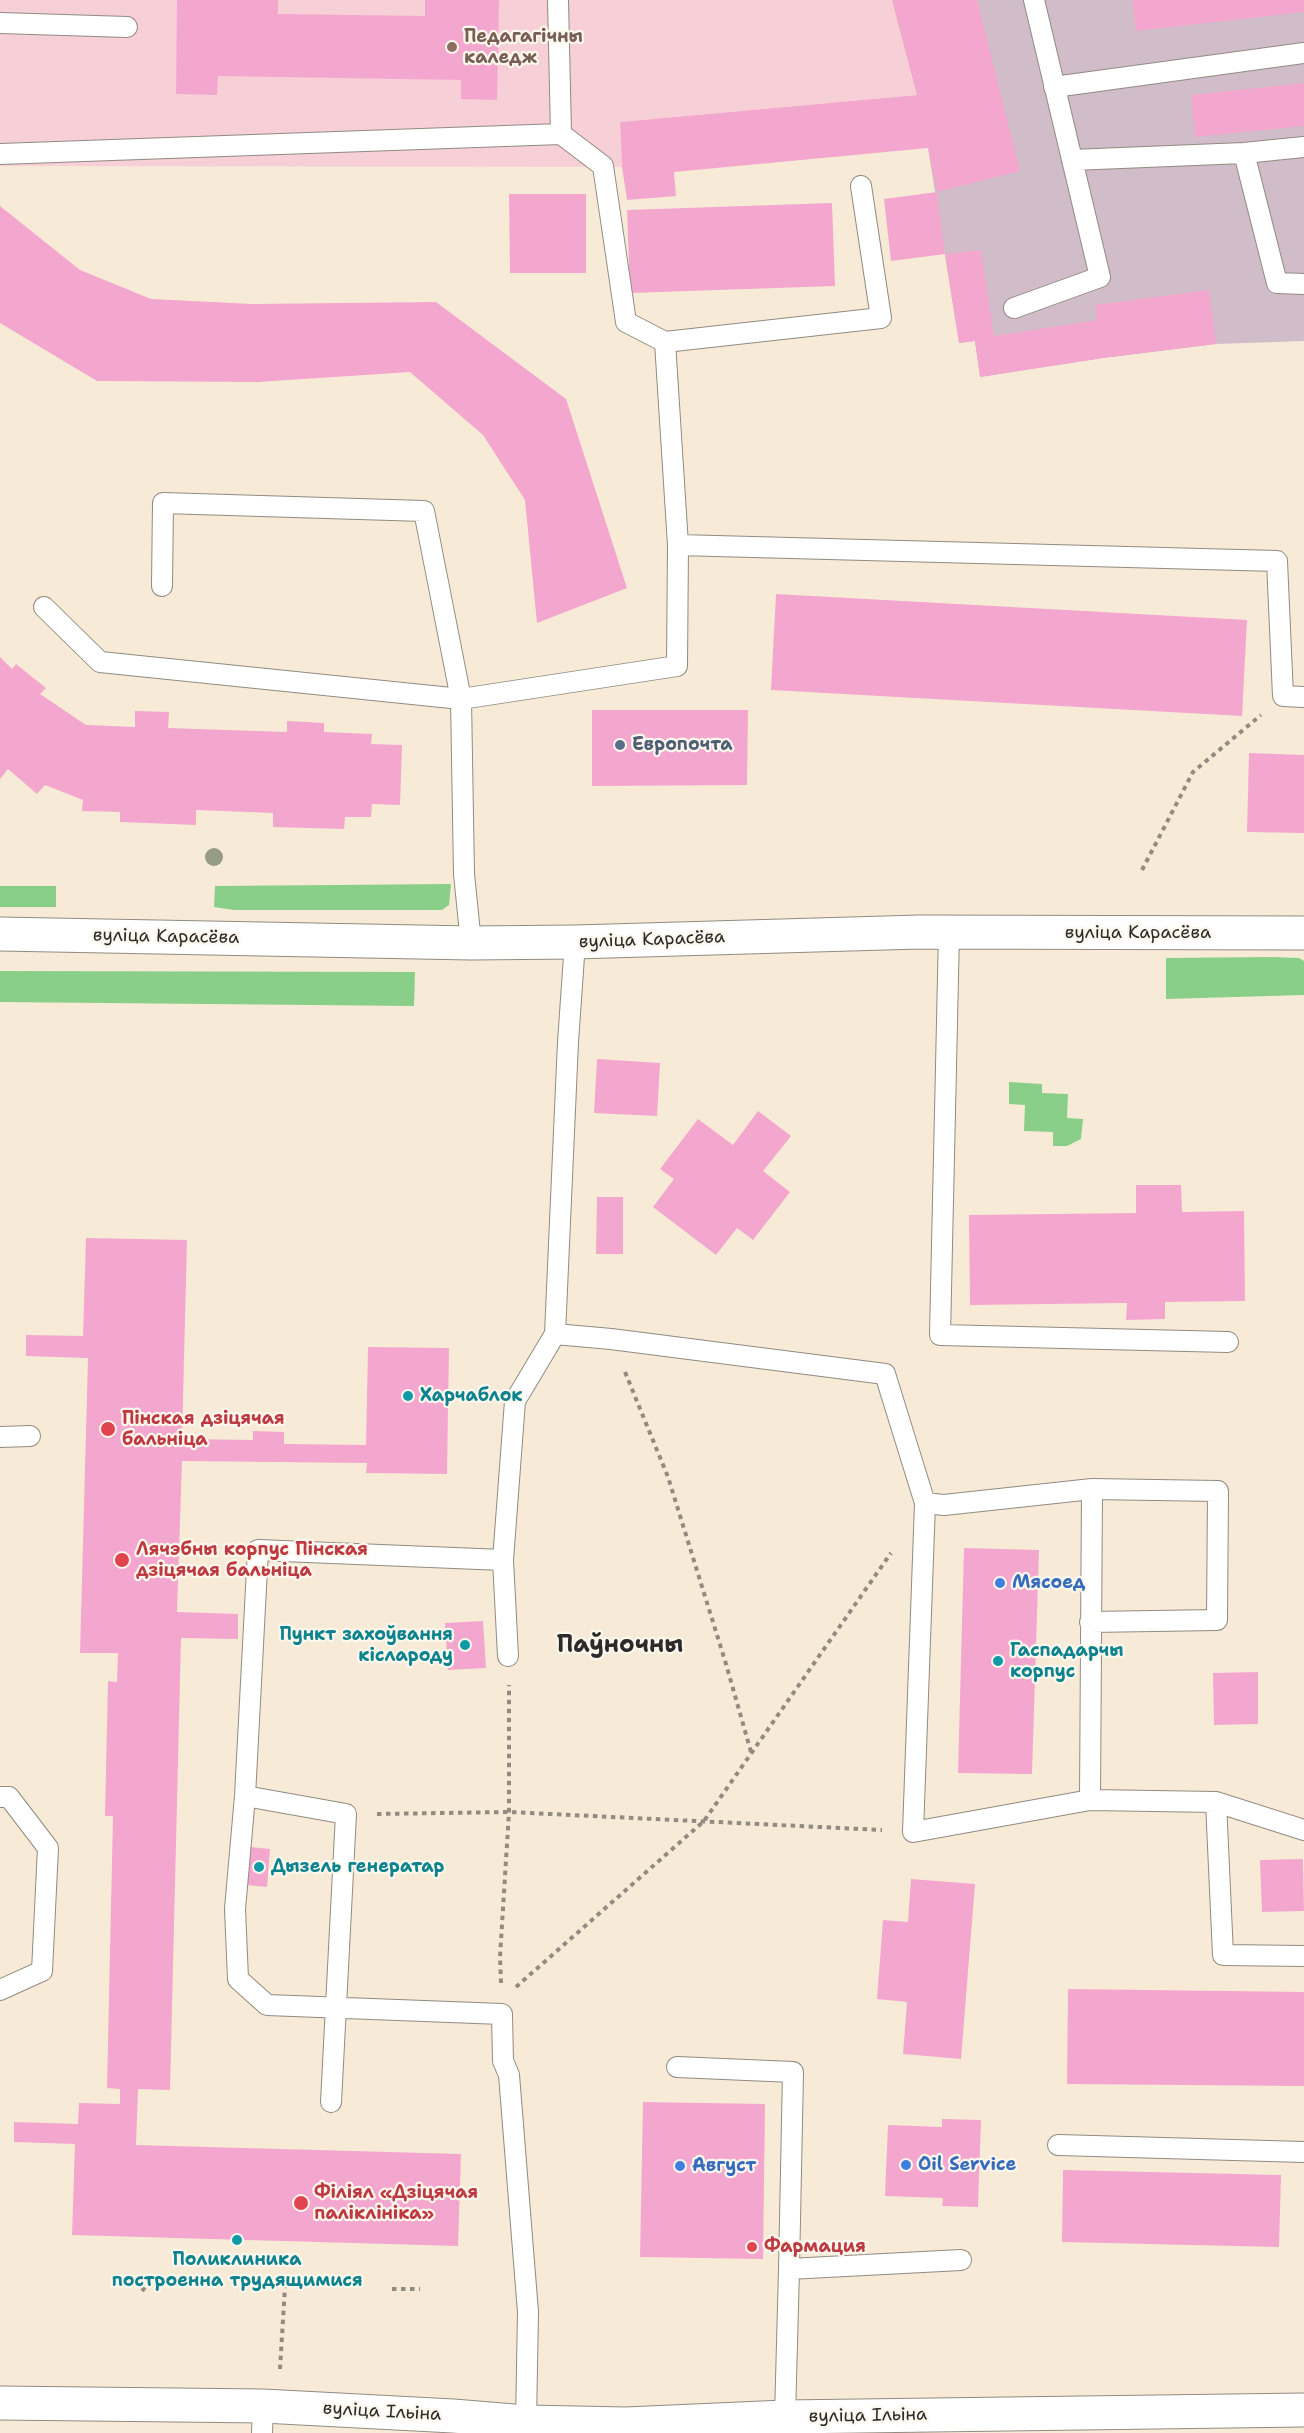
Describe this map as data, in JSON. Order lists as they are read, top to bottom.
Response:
{
  "streets": {
    "street": ["вуліца Карасёва", "вуліца Ільіна"]
  },
  "districts": ["Паўночны"],
  "places": [
    "Педагагічны каледж",
    "Европочта",
    "Харчаблок",
    "Пінская дзіцячая бальніца",
    "Лячэбны корпус Пінская дзіцячая бальніца",
    "Мясоед",
    "Пункт захоўвання кіслароду",
    "Гаспадарчы корпус",
    "Дызель генератар",
    "Oil Service",
    "Август",
    "Філіял «Дзіцячая паліклініка»",
    "Поликлиника построенна трудящимися",
    "Фармация"
  ]
}
